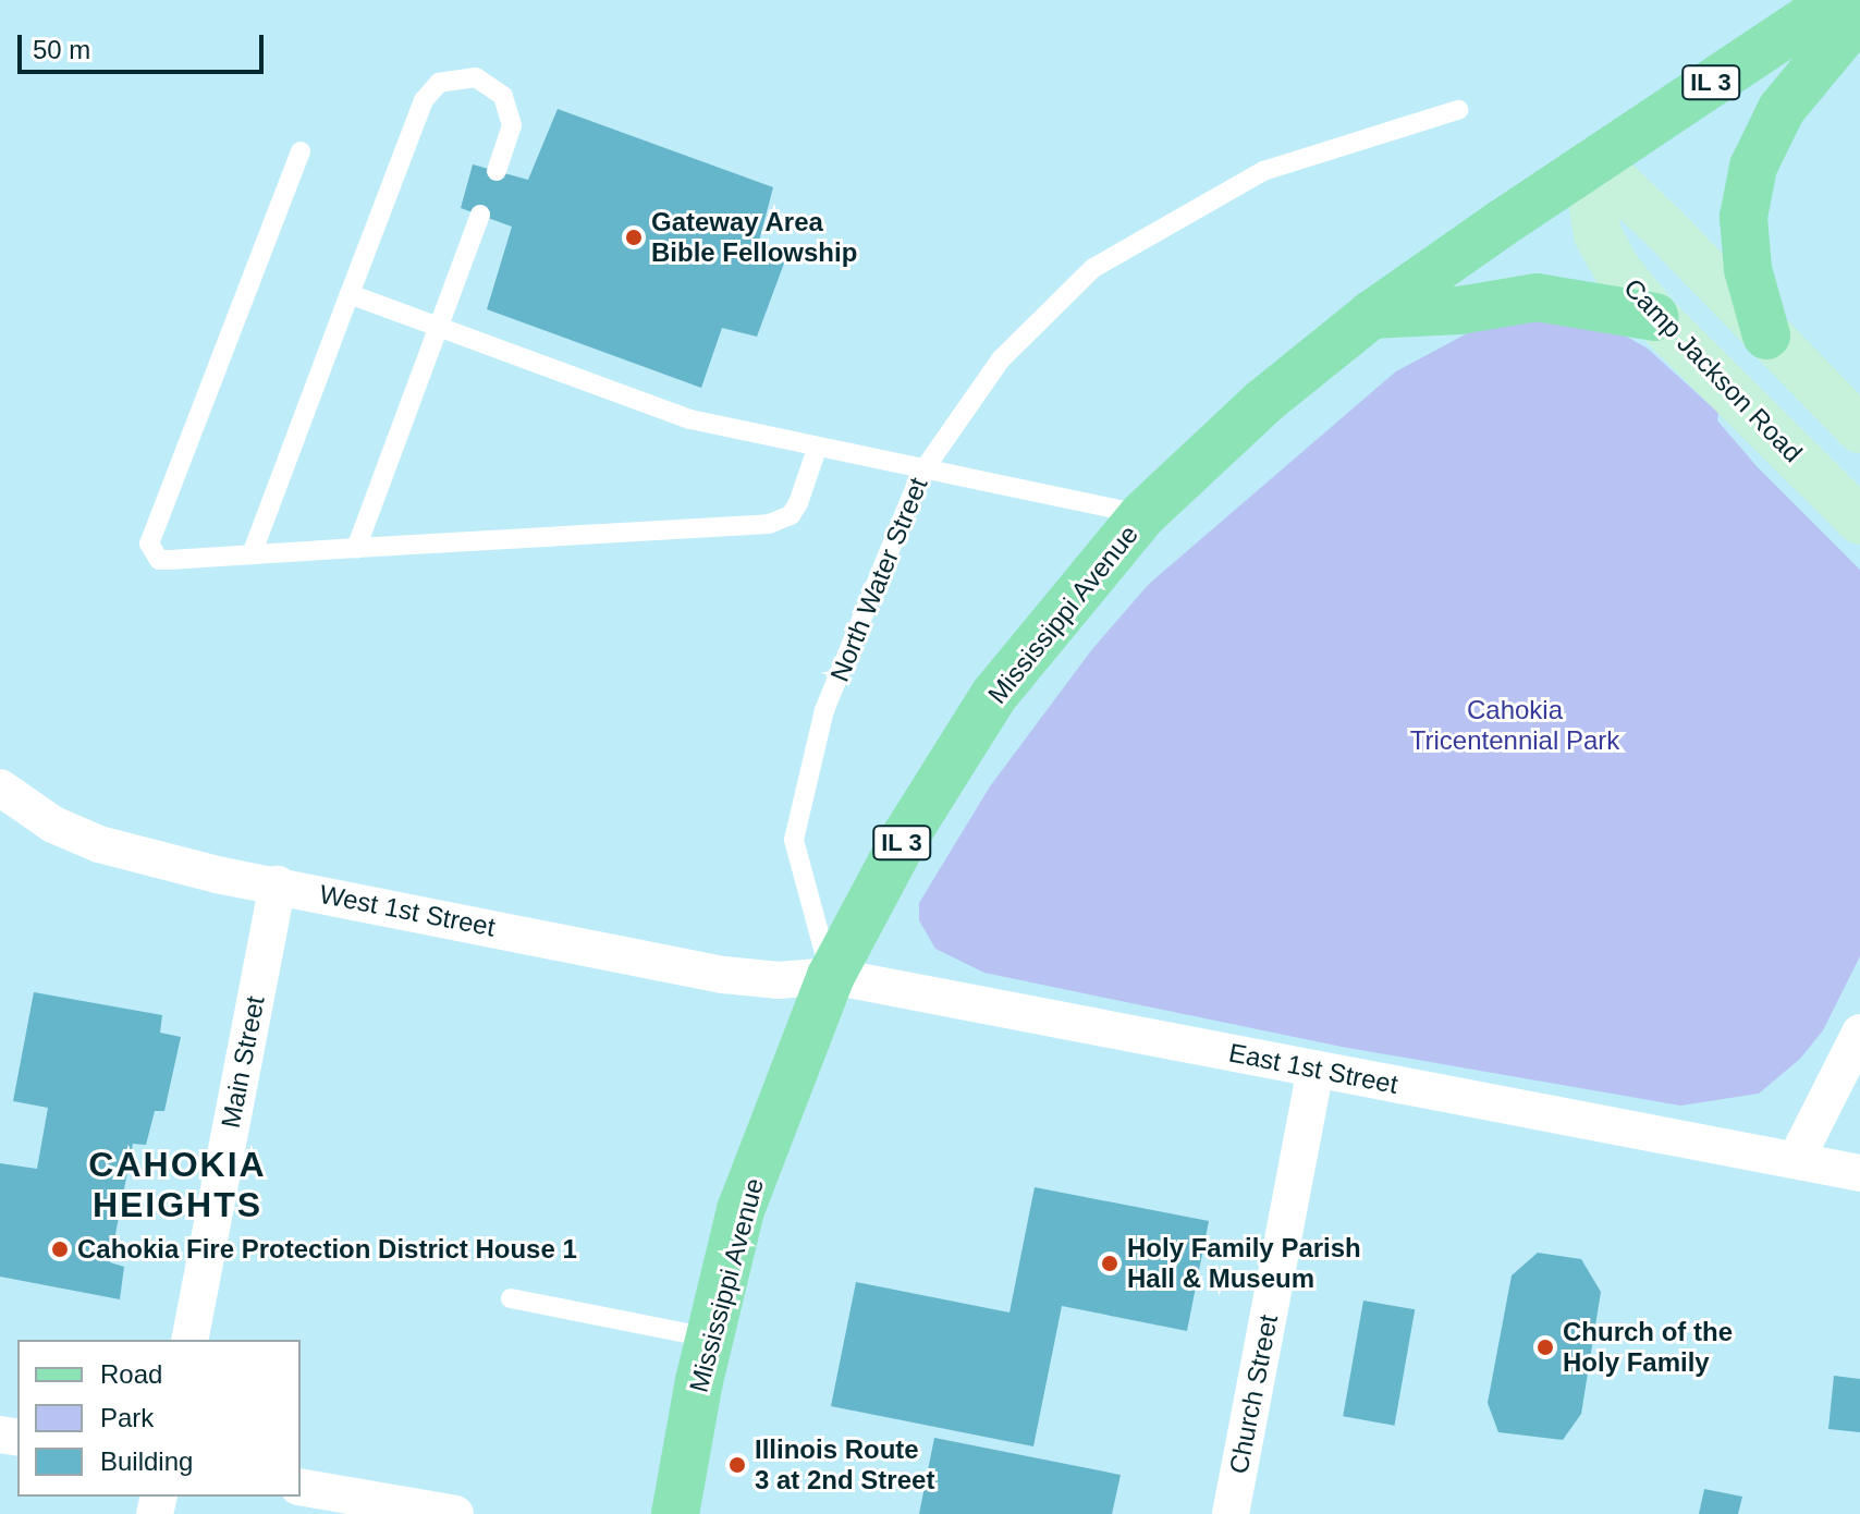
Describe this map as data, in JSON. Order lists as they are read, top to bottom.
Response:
{
  "streets": {
    "main road": ["IL 3", "Camp Jackson Road", "Mississippi Avenue"],
    "street": [
      "West 1st Street",
      "Main Street",
      "East 1st Street",
      "Church Street"
    ],
    "lane": ["North Water Street"]
  },
  "crossings": [
    ["Camp Jackson Road", "Mississippi Avenue"],
    ["North Water Street", "Mississippi Avenue"],
    ["North Water Street", "West 1st Street"],
    ["North Water Street", "East 1st Street"],
    ["Mississippi Avenue", "West 1st Street"],
    ["Mississippi Avenue", "East 1st Street"],
    ["West 1st Street", "Main Street"],
    ["West 1st Street", "East 1st Street"],
    ["East 1st Street", "Church Street"]
  ],
  "districts": ["CAHOKIA HEIGHTS"],
  "parks": ["Cahokia Tricentennial Park"],
  "places": [
    "Gateway Area Bible Fellowship",
    "Cahokia Fire Protection District House 1",
    "Holy Family Parish Hall & Museum",
    "Church of the Holy Family",
    "Illinois Route 3 at 2nd Street"
  ],
  "legend": ["Road", "Park", "Building"],
  "scale_bar": "50 m"
}
